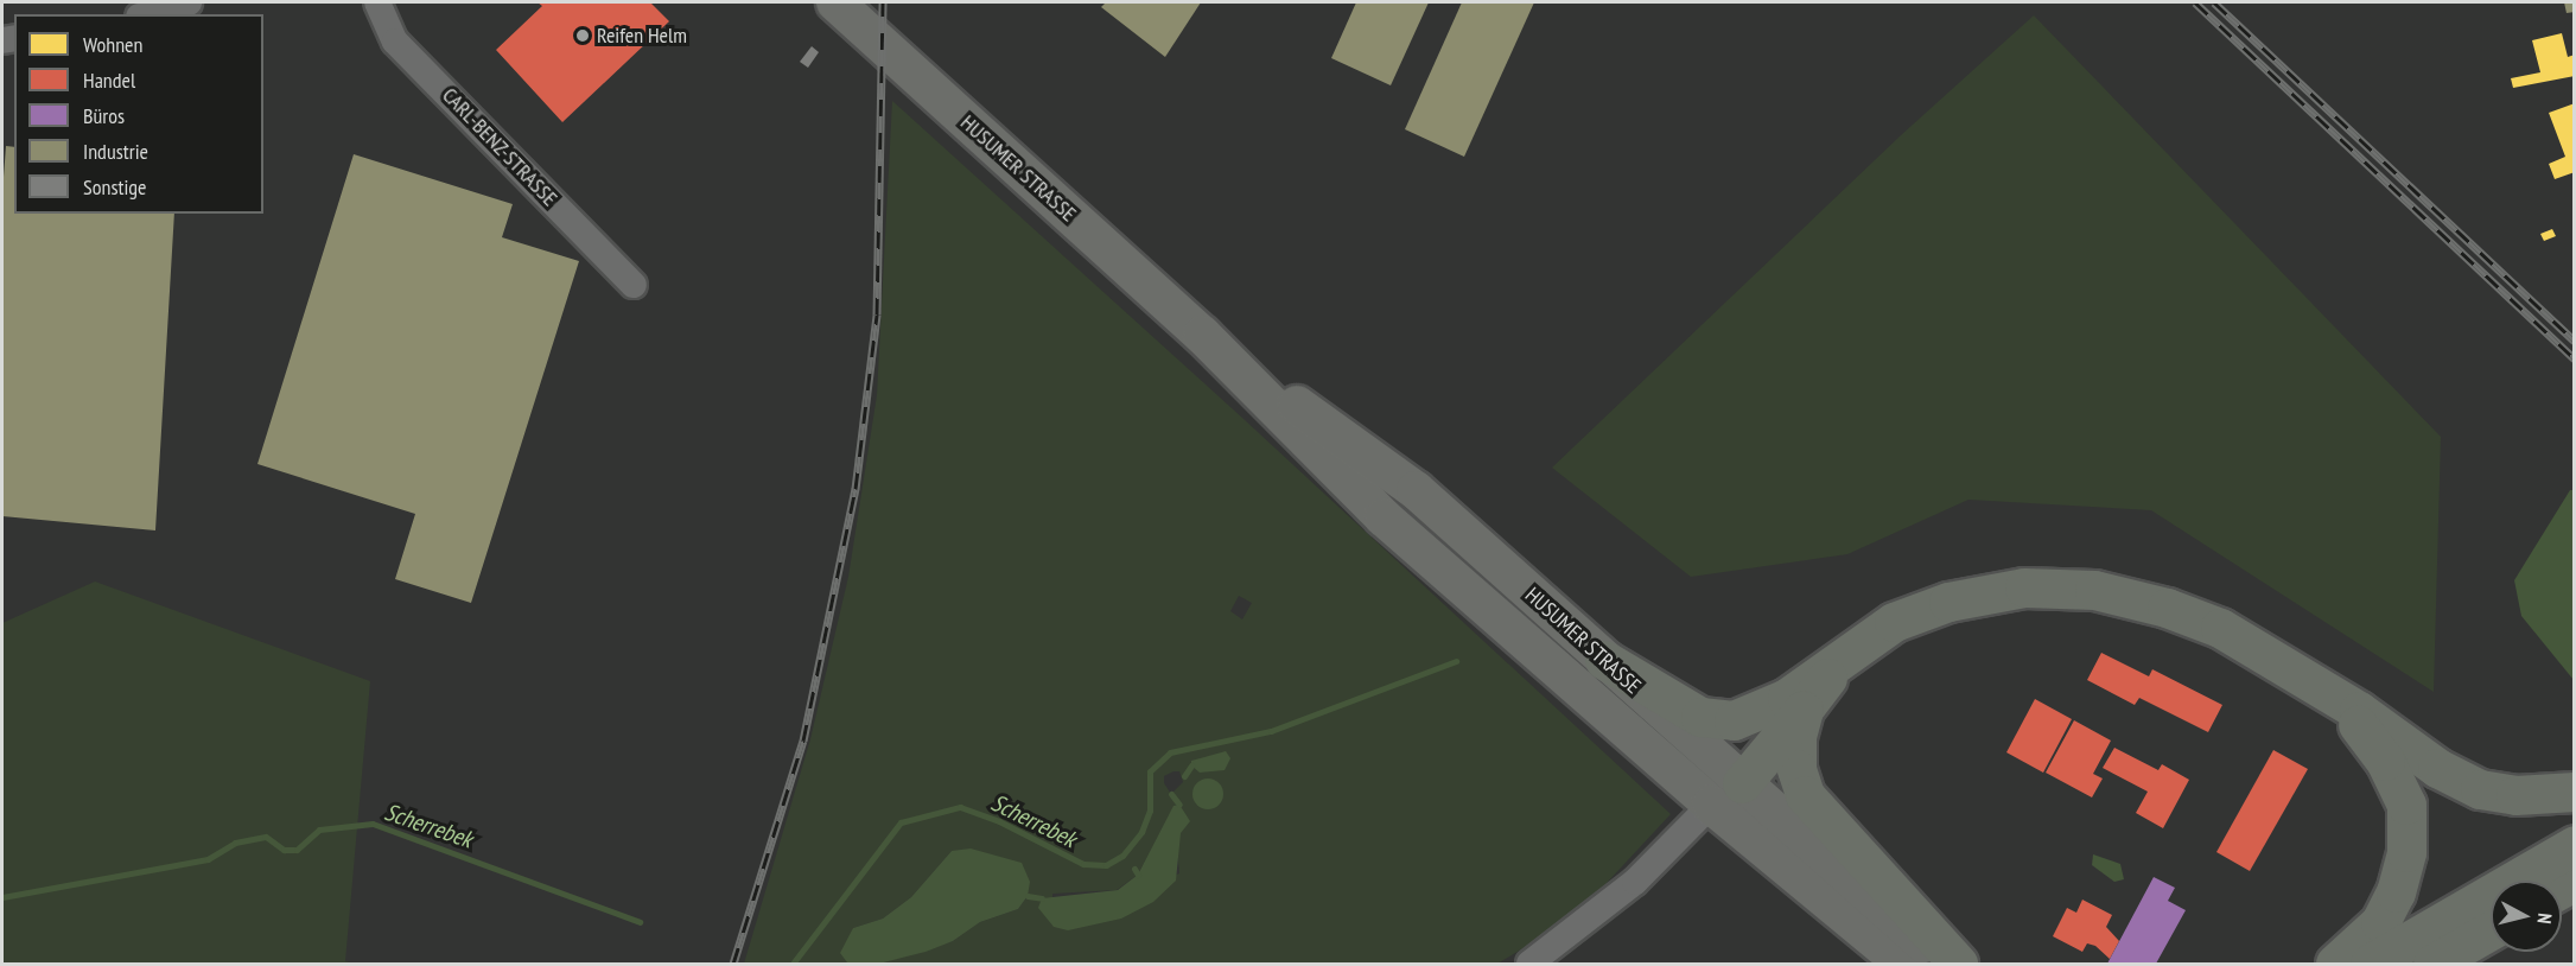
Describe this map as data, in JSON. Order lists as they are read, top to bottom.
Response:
{
  "streets": {
    "main road": ["HUSUMER STRASSE"],
    "street": ["CARL-BENZ-STRASSE"]
  },
  "water": ["Scherrebek"],
  "places": ["Reifen Helm"],
  "legend": [
    "Wohnen",
    "Handel",
    "Büros",
    "Industrie",
    "Sonstige"
  ],
  "north": "right"
}
